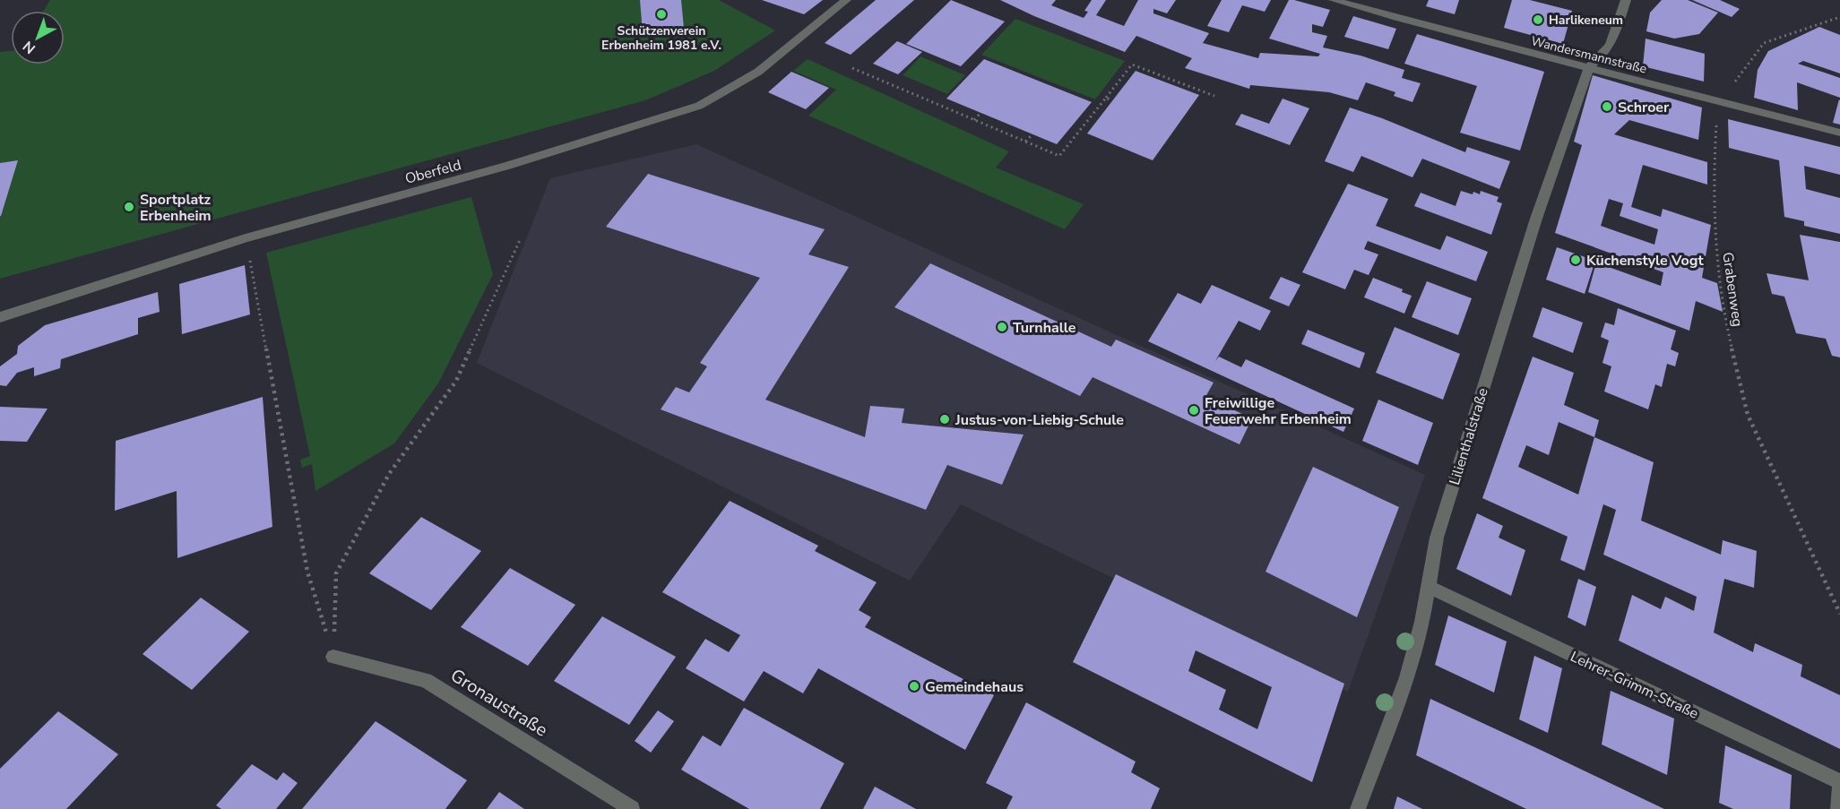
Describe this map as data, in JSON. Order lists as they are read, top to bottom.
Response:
{
  "streets": {
    "street": [
      "Wandersmannstraße",
      "Oberfeld",
      "Lilienthalstraße",
      "Lehrer-Grimm-Straße",
      "Gronaustraße"
    ],
    "path": ["Grabenweg"]
  },
  "crossings": [
    ["Wandersmannstraße", "Grabenweg"],
    ["Wandersmannstraße", "Lilienthalstraße"],
    ["Lilienthalstraße", "Lehrer-Grimm-Straße"]
  ],
  "places": [
    "Schützenverein Erbenheim 1981 e.V.",
    "Harlikeneum",
    "Schroer",
    "Sportplatz Erbenheim",
    "Küchenstyle Vogt",
    "Turnhalle",
    "Freiwillige Feuerwehr Erbenheim",
    "Justus-von-Liebig-Schule",
    "Gemeindehaus"
  ],
  "north": "bottom left"
}
